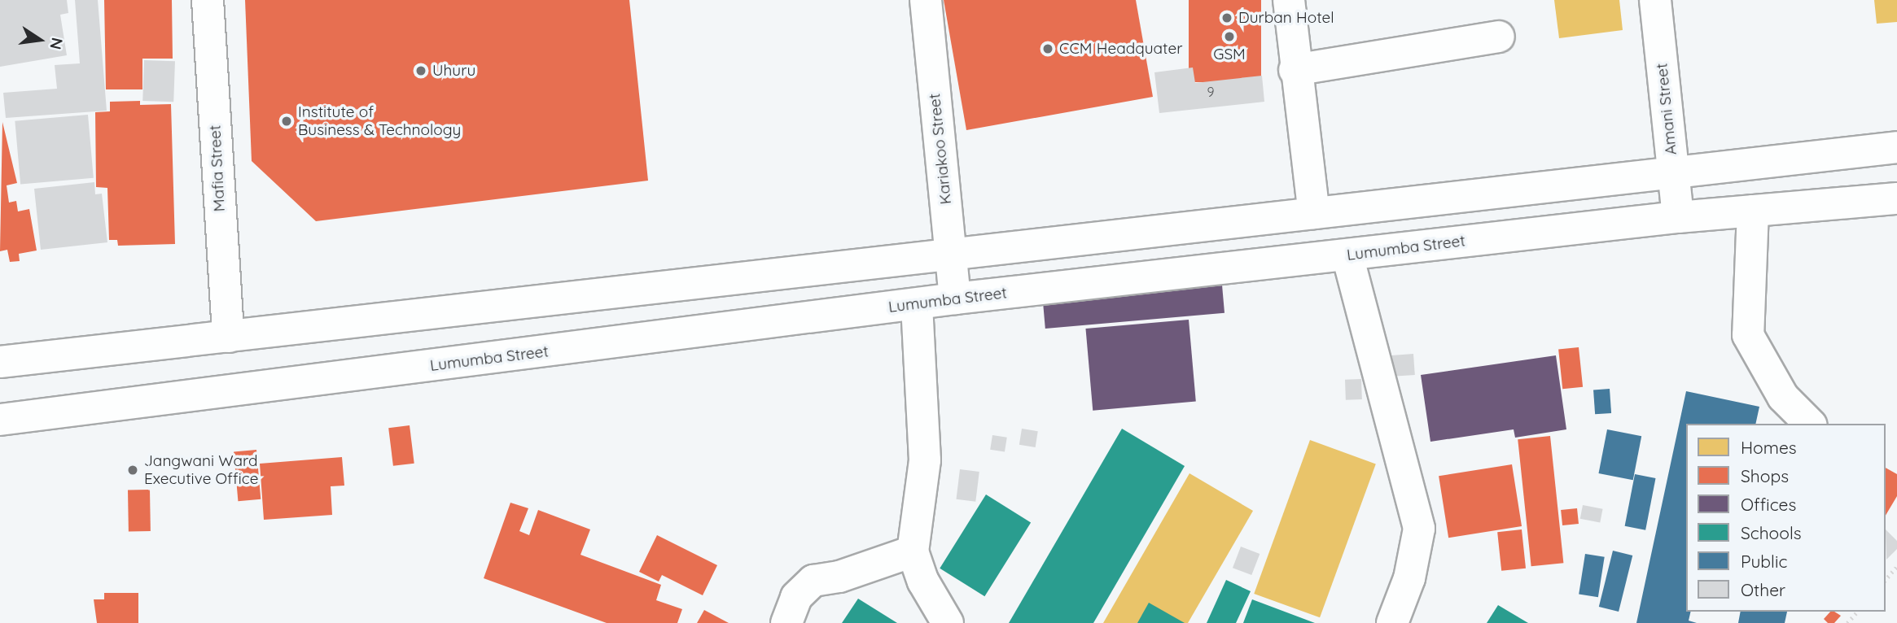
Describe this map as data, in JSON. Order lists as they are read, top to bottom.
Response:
{
  "streets": {
    "main road": [
      "Amani Street",
      "Kariakoo Street",
      "Mafia Street",
      "Lumumba Street"
    ]
  },
  "crossings": [
    ["Amani Street", "Lumumba Street"],
    ["Kariakoo Street", "Lumumba Street"]
  ],
  "places": [
    "Durban Hotel",
    "GSM",
    "CCM Headquater",
    "Uhuru",
    "Institute of Business & Technology",
    "Jangwani Ward Executive Office"
  ],
  "house_numbers": ["9"],
  "legend": [
    "Homes",
    "Shops",
    "Offices",
    "Schools",
    "Public",
    "Other"
  ],
  "north": "right"
}
